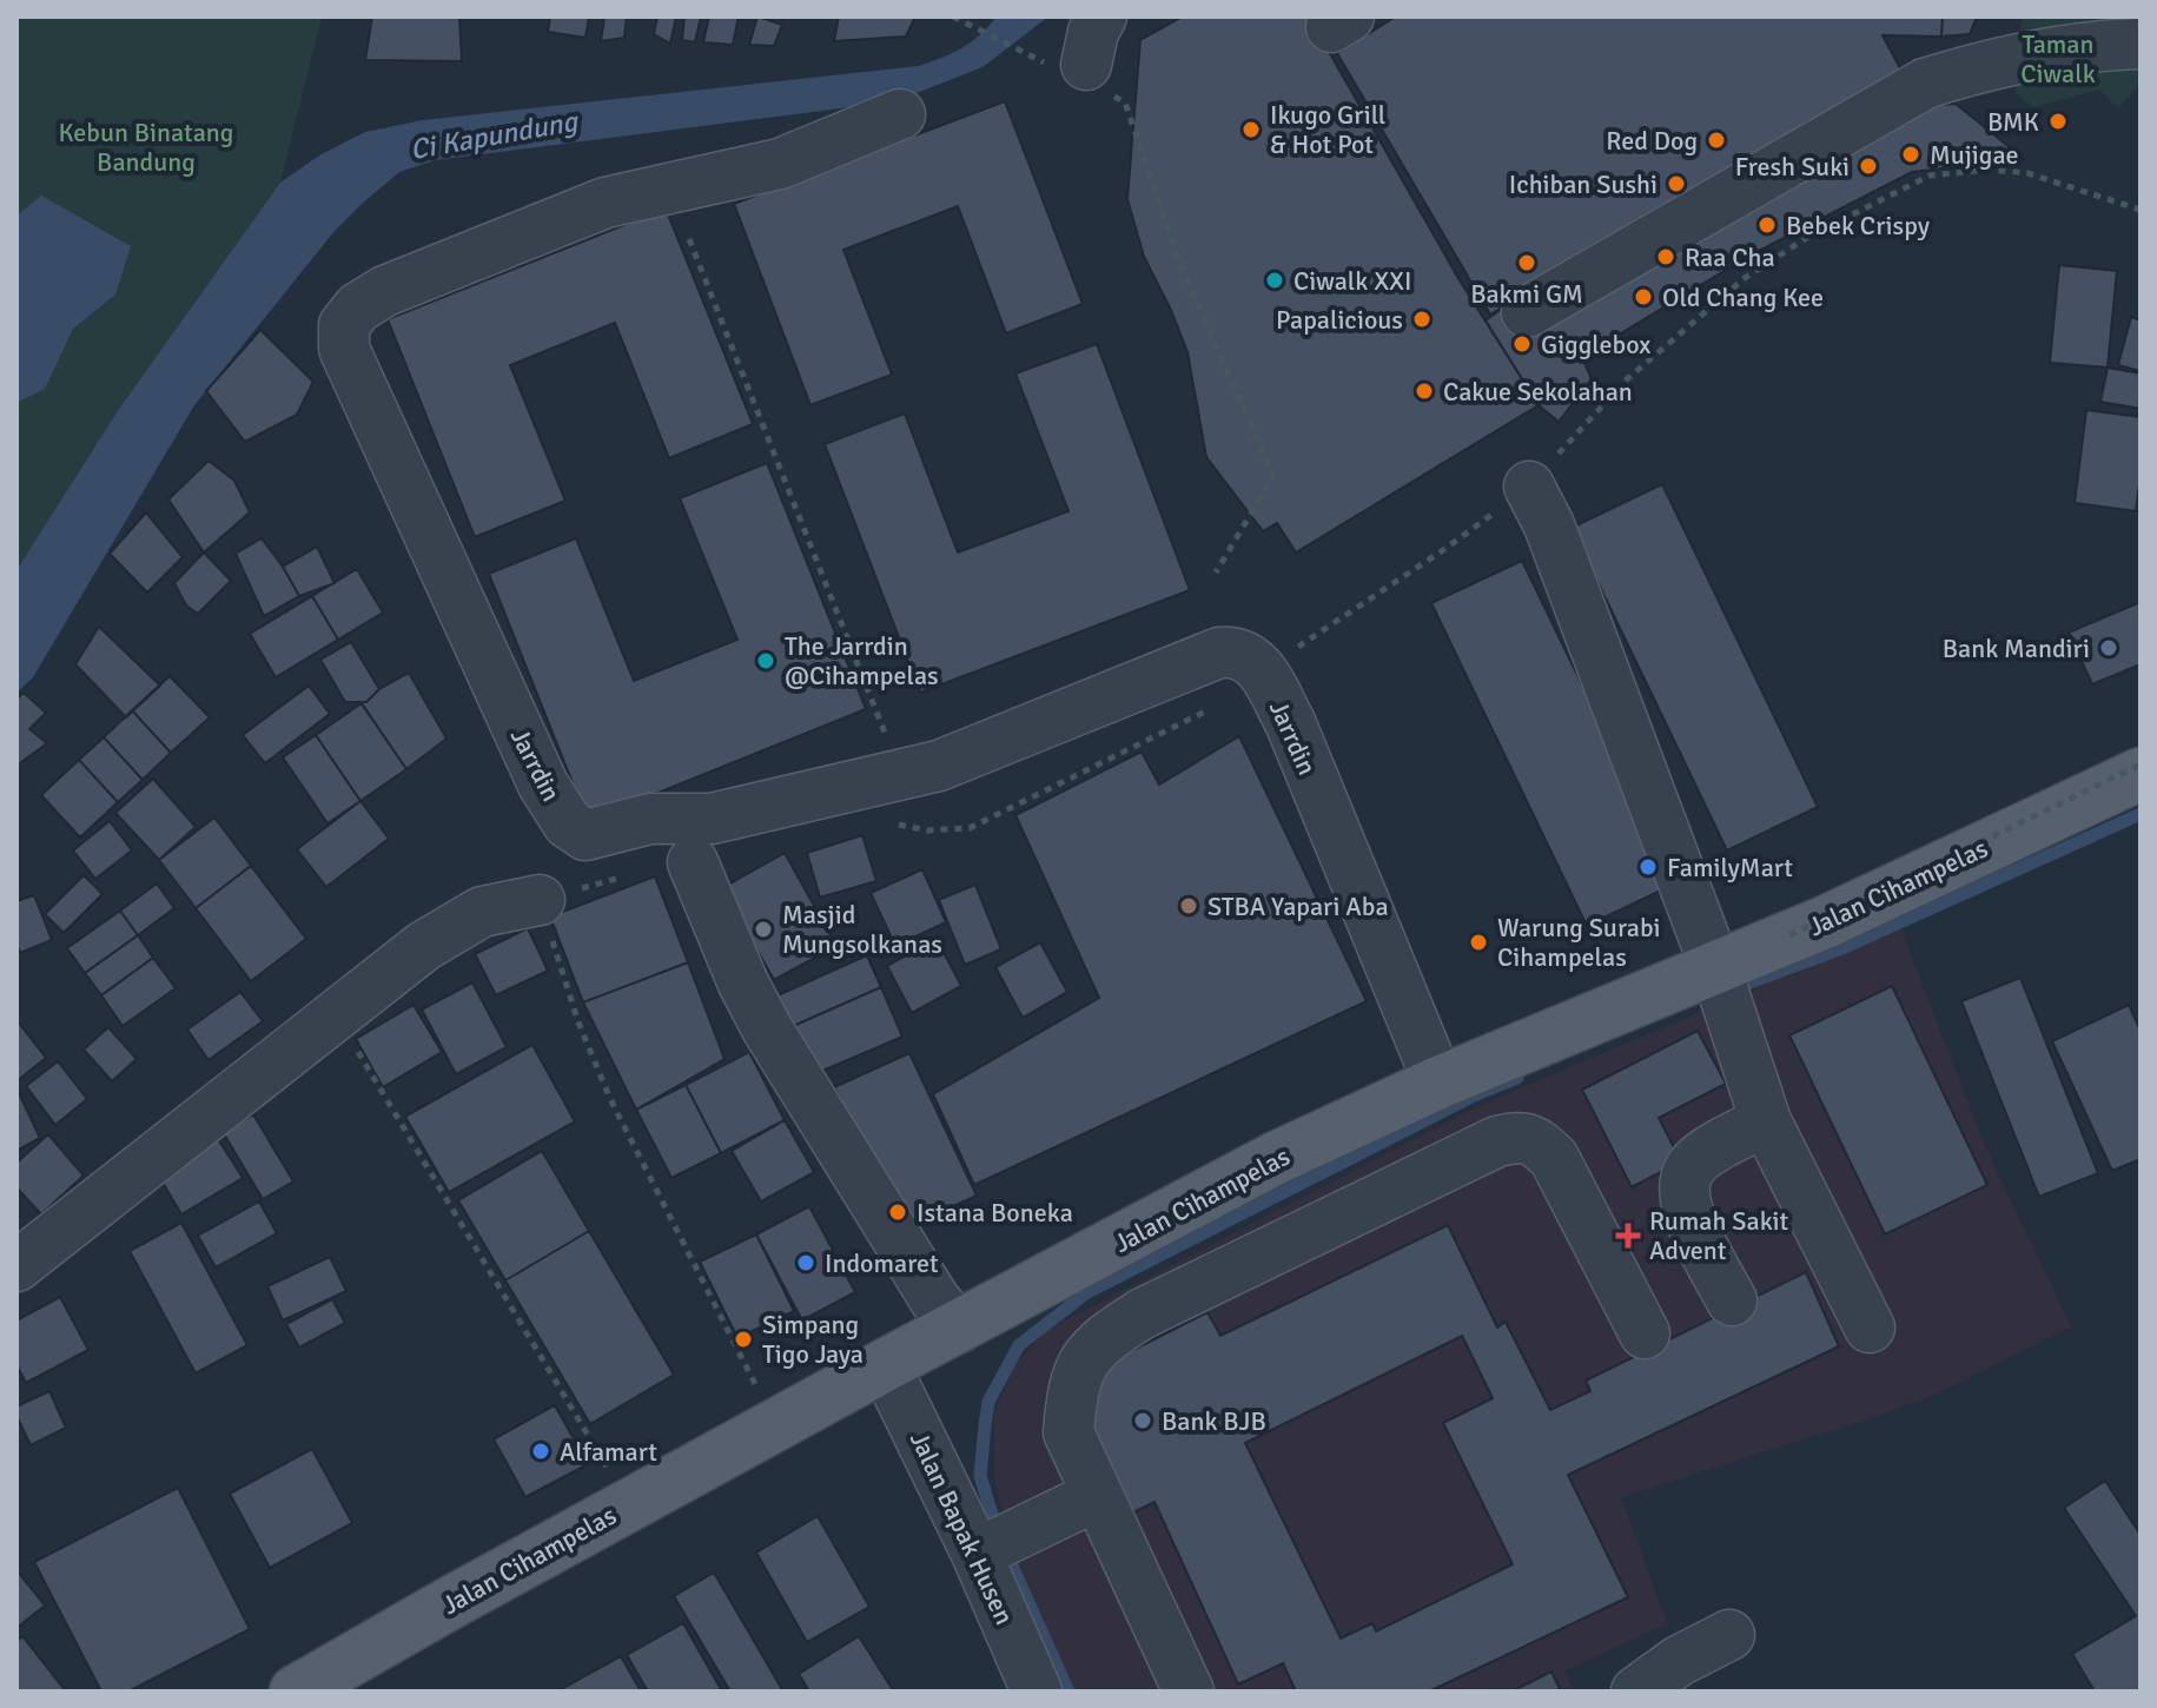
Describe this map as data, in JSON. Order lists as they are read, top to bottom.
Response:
{
  "streets": {
    "main road": ["Jalan Cihampelas"],
    "street": ["Jarrdin", "Jalan Bapak Husen"]
  },
  "crossings": [
    ["Jarrdin", "Jalan Cihampelas"],
    ["Jalan Cihampelas", "Jalan Bapak Husen"]
  ],
  "water": ["Ci Kapundung"],
  "parks": ["Taman Ciwalk", "Kebun Binatang Bandung"],
  "places": {
    "other": [
      "BMK",
      "Ikugo Grill & Hot Pot",
      "Red Dog",
      "Mujigae",
      "Fresh Suki",
      "Ichiban Sushi",
      "Bebek Crispy",
      "Raa Cha",
      "Bakmi GM",
      "Ciwalk XXI",
      "Old Chang Kee",
      "Papalicious",
      "Gigglebox",
      "Cakue Sekolahan",
      "Bank Mandiri",
      "The Jarrdin @Cihampelas",
      "FamilyMart",
      "STBA Yapari Aba",
      "Masjid Mungsolkanas",
      "Warung Surabi Cihampelas",
      "Istana Boneka",
      "Indomaret",
      "Simpang Tigo Jaya",
      "Bank BJB",
      "Alfamart"
    ],
    "health": ["Rumah Sakit Advent"]
  }
}
